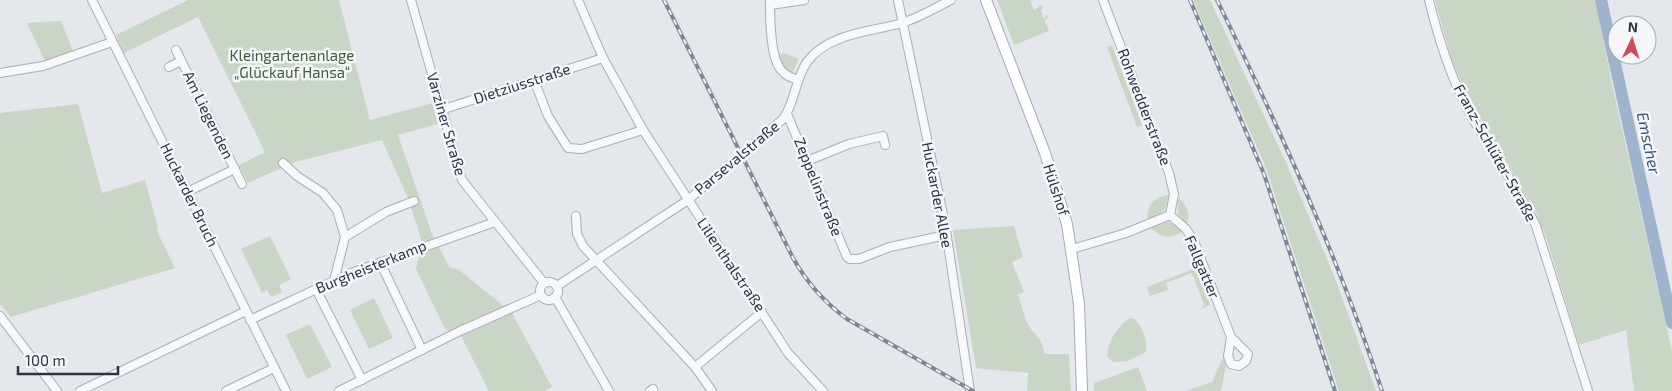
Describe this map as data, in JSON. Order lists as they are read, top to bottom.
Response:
{
  "streets": {
    "main road": ["Hülshof"],
    "street": [
      "Dietziusstraße",
      "Rohwedderstraße",
      "Am Liegenden",
      "Varziner Straße",
      "Franz-Schlüter-Straße",
      "Parsevalstraße",
      "Zeppelinstraße",
      "Huckarder Bruch",
      "Huckarder Allee",
      "Lilienthalstraße",
      "Burgheisterkamp",
      "Fallgatter"
    ]
  },
  "crossings": [
    ["Dietziusstraße", "Varziner Straße"],
    ["Dietziusstraße", "Lilienthalstraße"],
    ["Rohwedderstraße", "Fallgatter"],
    ["Am Liegenden", "Huckarder Bruch"],
    ["Varziner Straße", "Parsevalstraße"],
    ["Varziner Straße", "Burgheisterkamp"],
    ["Parsevalstraße", "Zeppelinstraße"],
    ["Parsevalstraße", "Huckarder Allee"],
    ["Parsevalstraße", "Lilienthalstraße"],
    ["Zeppelinstraße", "Huckarder Allee"],
    ["Huckarder Bruch", "Burgheisterkamp"]
  ],
  "water": ["Emscher"],
  "parks": ["Kleingartenanlage „Glückauf Hansa“"],
  "scale_bar": "100 m",
  "north": "top"
}
